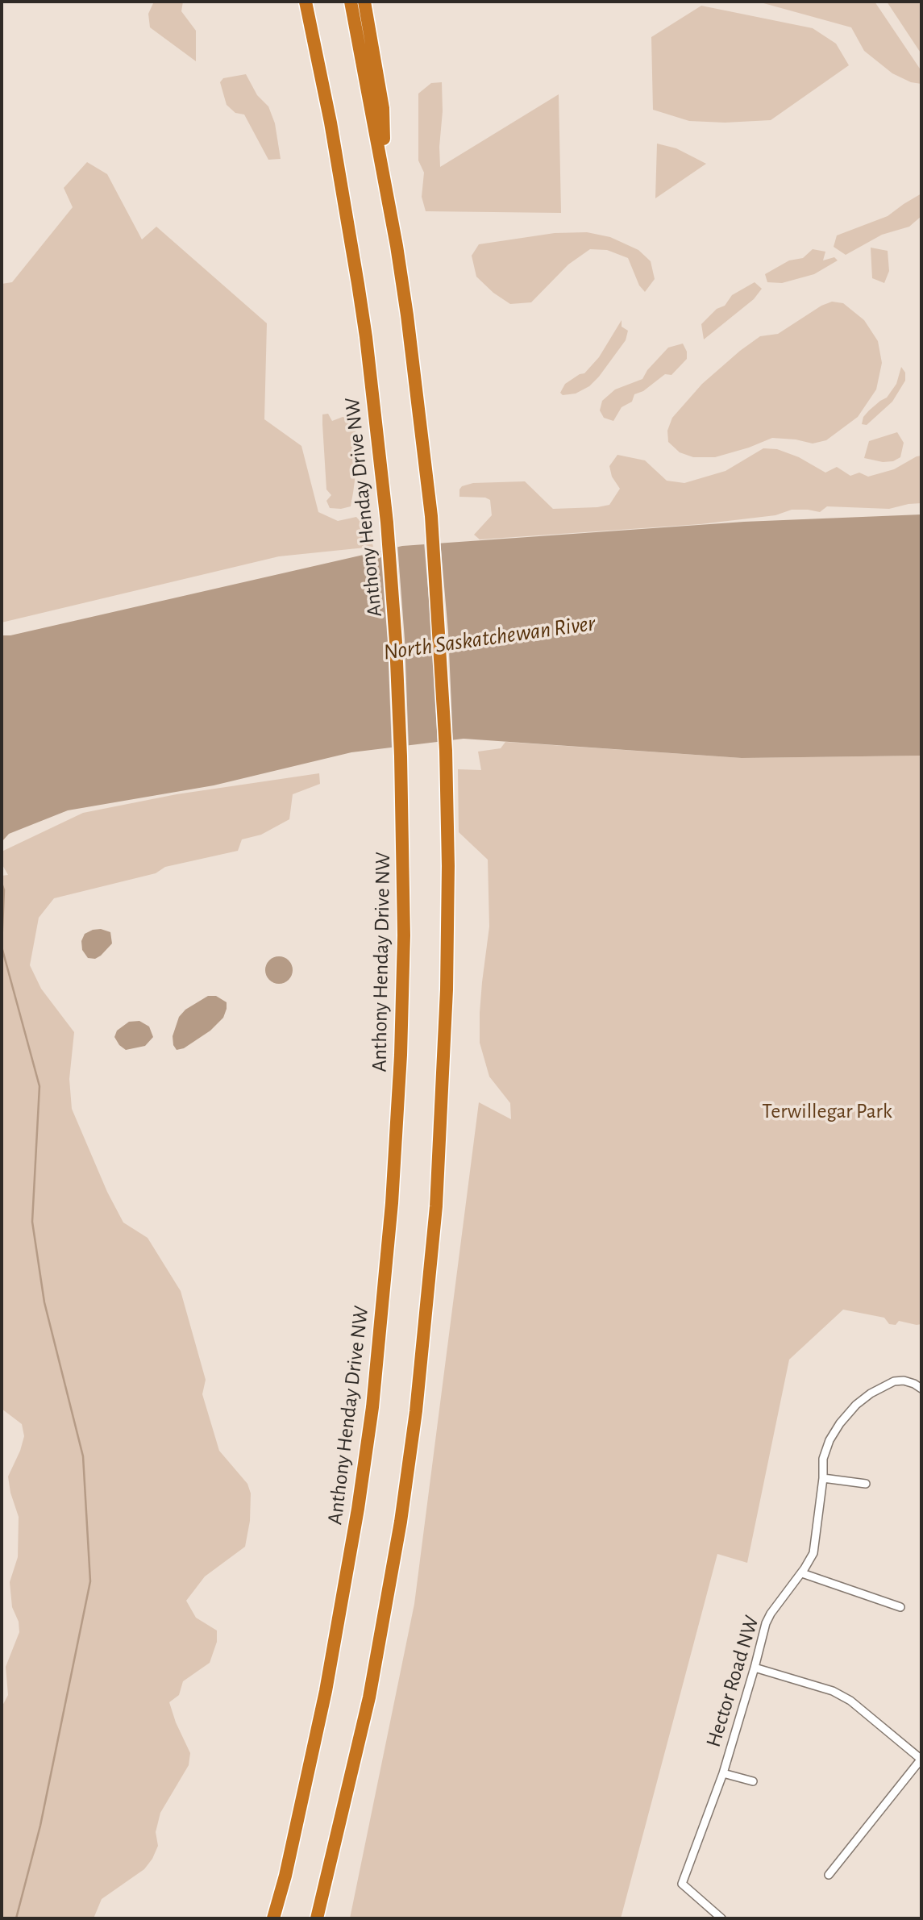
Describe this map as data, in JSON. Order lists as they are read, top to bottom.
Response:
{
  "streets": {
    "highway": ["Anthony Henday Drive NW"],
    "street": ["Hector Road NW"]
  },
  "water": ["North Saskatchewan River"],
  "parks": ["Terwillegar Park"]
}
